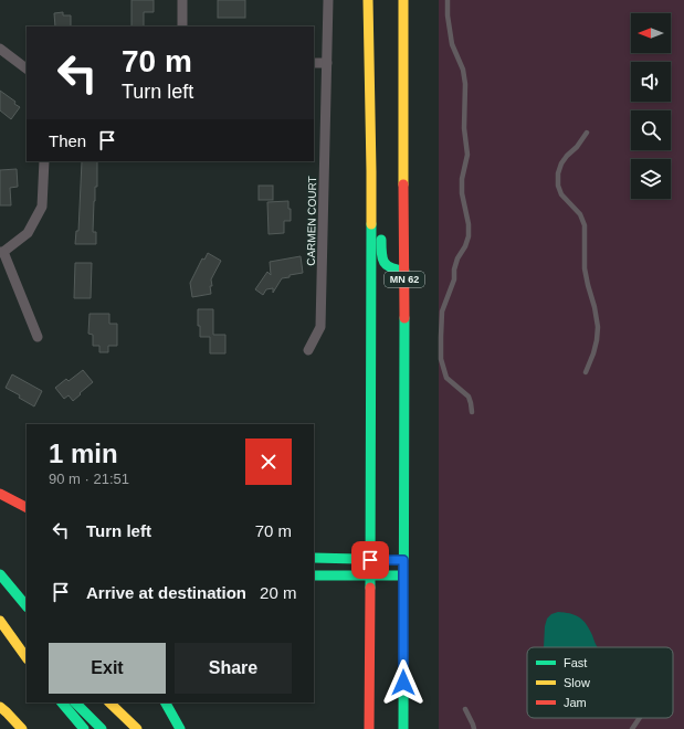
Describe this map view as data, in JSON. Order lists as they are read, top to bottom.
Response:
{
  "streets": {
    "main road": ["MN 62"],
    "street": ["CARMEN COURT"]
  },
  "legend": ["Fast", "Slow", "Jam"],
  "north": "left",
  "page": {
    "turn": ["70 m", "Turn left"],
    "then": "Then",
    "heading": ["1 min", "90 m · 21:51"],
    "list": [
      {
        "name": "Turn left",
        "value": "70 m"
      },
      {
        "name": "Arrive at destination",
        "value": "20 m"
      }
    ],
    "buttons": ["Exit", "Share"]
  }
}
